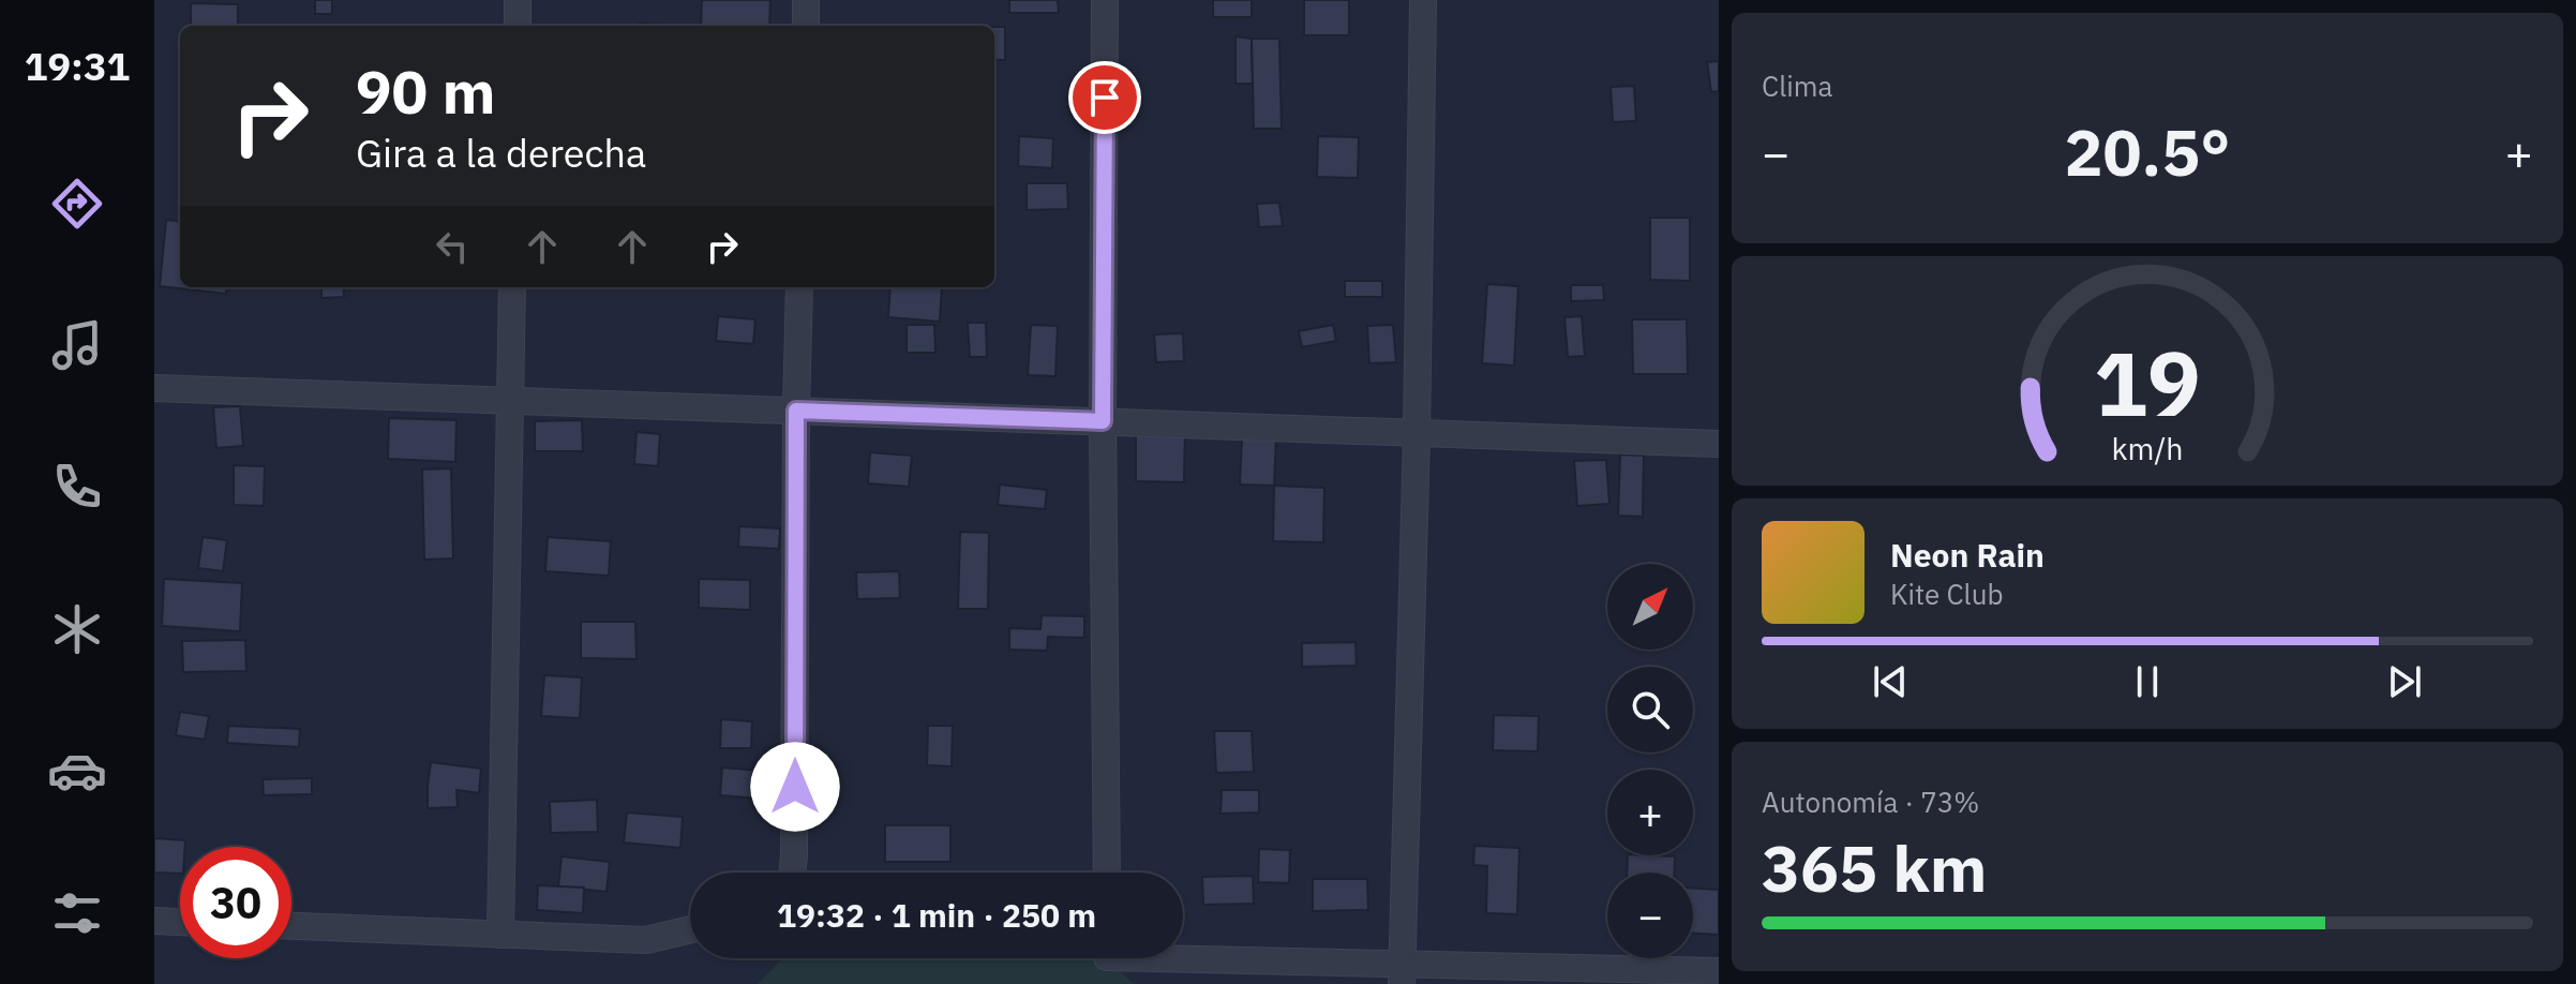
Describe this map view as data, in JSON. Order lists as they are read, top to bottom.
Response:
{
  "north": "top right",
  "page": {
    "tabs": "19:31",
    "tile": [
      "Clima",
      ["Autonomía · 73%", "365 km"]
    ],
    "turn": ["90 m", "Gira a la derecha"],
    "heat": ["−", "20.5°", "+"],
    "song": ["Neon Rain", "Kite Club"],
    "map_buttons": ["+", "−"],
    "limit": "30",
    "trip": "19:32 · 1 min · 250 m",
    "gauge": ["19", "km/h"]
  }
}
